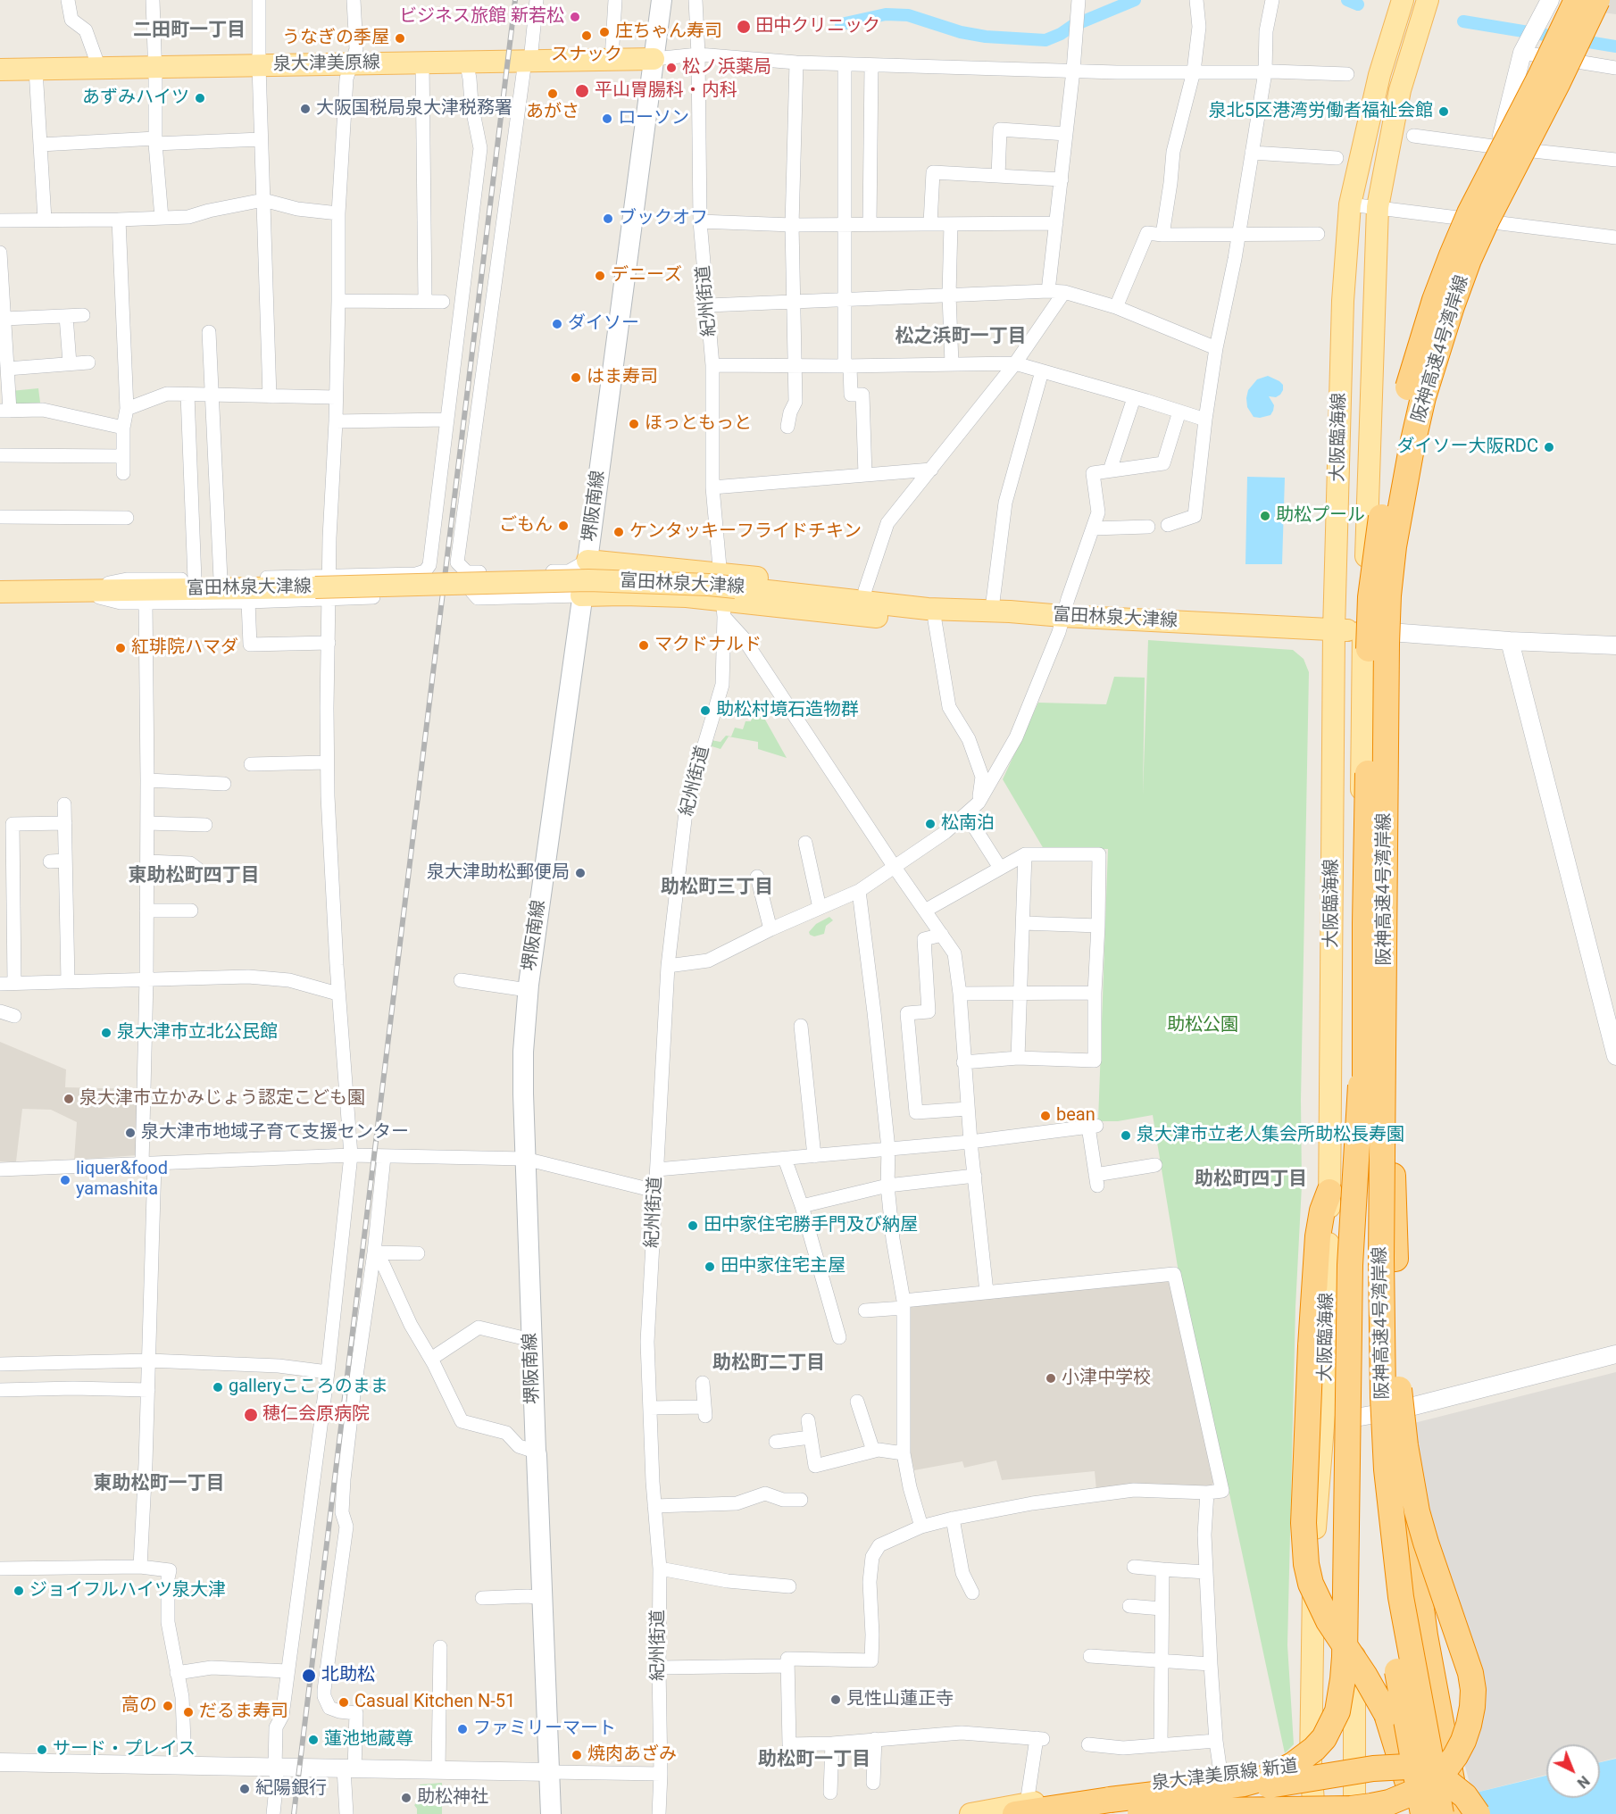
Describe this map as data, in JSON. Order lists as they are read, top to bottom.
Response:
{
  "streets": {
    "highway": ["阪神高速4号湾岸線"],
    "main road": [
      "泉大津美原線",
      "大阪臨海線",
      "堺阪南線",
      "富田林泉大津線",
      "泉大津美原線 新道"
    ],
    "street": ["紀州街道"]
  },
  "crossings": [
    ["泉大津美原線", "堺阪南線"],
    ["紀州街道", "富田林泉大津線"],
    ["大阪臨海線", "富田林泉大津線"],
    ["大阪臨海線", "泉大津美原線 新道"]
  ],
  "districts": [
    "二田町一丁目",
    "松之浜町一丁目",
    "東助松町四丁目",
    "助松町三丁目",
    "助松町四丁目",
    "助松町二丁目",
    "東助松町一丁目",
    "助松町一丁目"
  ],
  "parks": ["助松公園"],
  "places": [
    "ビジネス旅館 新若松",
    "田中クリニック",
    "庄ちゃん寿司",
    "スナック",
    "うなぎの季屋",
    "松ノ浜薬局",
    "平山胃腸科・内科",
    "あがさ",
    "あずみハイツ",
    "大阪国税局泉大津税務署",
    "泉北5区港湾労働者福祉会館",
    "ローソン",
    "ブックオフ",
    "デニーズ",
    "ダイソー",
    "はま寿司",
    "ほっともっと",
    "ダイソー大阪RDC",
    "助松プール",
    "ごもん",
    "ケンタッキーフライドチキン",
    "マクドナルド",
    "紅琲院ハマダ",
    "助松村境石造物群",
    "松南泊",
    "泉大津助松郵便局",
    "泉大津市立北公民館",
    "泉大津市立かみじょう認定こども園",
    "bean",
    "泉大津市地域子育て支援センター",
    "泉大津市立老人集会所助松長寿園",
    "liquer&food yamashita",
    "田中家住宅勝手門及び納屋",
    "田中家住宅主屋",
    "小津中学校",
    "galleryこころのまま",
    "穂仁会原病院",
    "ジョイフルハイツ泉大津",
    "北助松",
    "見性山蓮正寺",
    "Casual Kitchen N-51",
    "高の",
    "だるま寿司",
    "ファミリーマート",
    "蓮池地蔵尊",
    "サード・プレイス",
    "焼肉あざみ",
    "紀陽銀行",
    "助松神社"
  ],
  "north": "bottom right"
}
